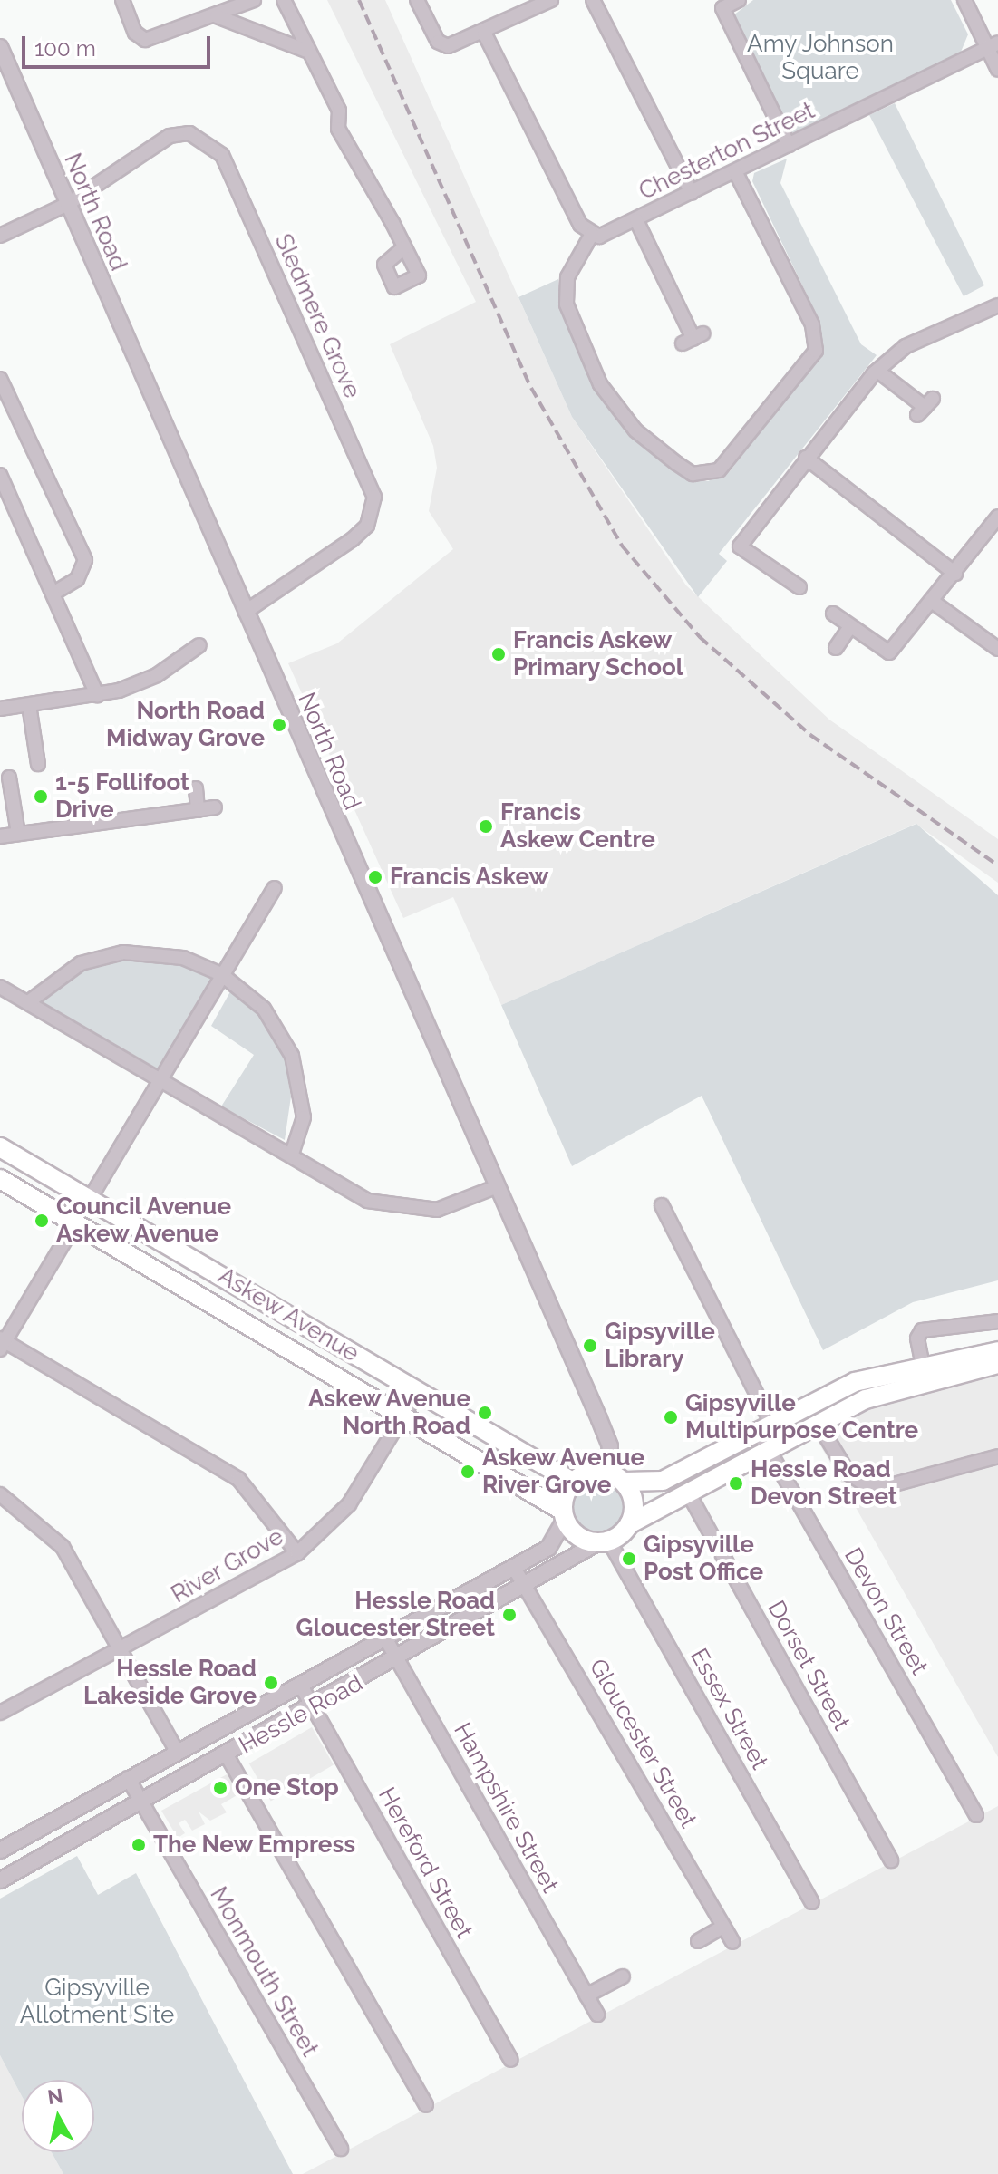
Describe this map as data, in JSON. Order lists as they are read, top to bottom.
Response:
{
  "streets": {
    "main road": ["Askew Avenue"],
    "street": [
      "Chesterton Street",
      "North Road",
      "Sledmere Grove",
      "River Grove",
      "Devon Street",
      "Dorset Street",
      "Essex Street",
      "Hessle Road",
      "Gloucester Street",
      "Hampshire Street",
      "Hereford Street",
      "Monmouth Street"
    ]
  },
  "crossings": [
    ["North Road", "Sledmere Grove"],
    ["North Road", "Askew Avenue"],
    ["North Road", "Essex Street"],
    ["North Road", "Hessle Road"],
    ["Askew Avenue", "River Grove"],
    ["Askew Avenue", "Essex Street"],
    ["Askew Avenue", "Hessle Road"],
    ["Essex Street", "Hessle Road"],
    ["Hessle Road", "Gloucester Street"],
    ["Hessle Road", "Hampshire Street"],
    ["Hessle Road", "Hereford Street"],
    ["Hessle Road", "Monmouth Street"]
  ],
  "parks": ["Amy Johnson Square", "Gipsyville Allotment Site"],
  "places": [
    "Francis Askew Primary School",
    "North Road Midway Grove",
    "1-5 Follifoot Drive",
    "Francis Askew Centre",
    "Francis Askew",
    "Council Avenue Askew Avenue",
    "Gipsyville Library",
    "Askew Avenue North Road",
    "Gipsyville Multipurpose Centre",
    "Askew Avenue River Grove",
    "Hessle Road Devon Street",
    "Gipsyville Post Office",
    "Hessle Road Gloucester Street",
    "Hessle Road Lakeside Grove",
    "One Stop",
    "The New Empress"
  ],
  "scale_bar": "100 m",
  "north": "top"
}
